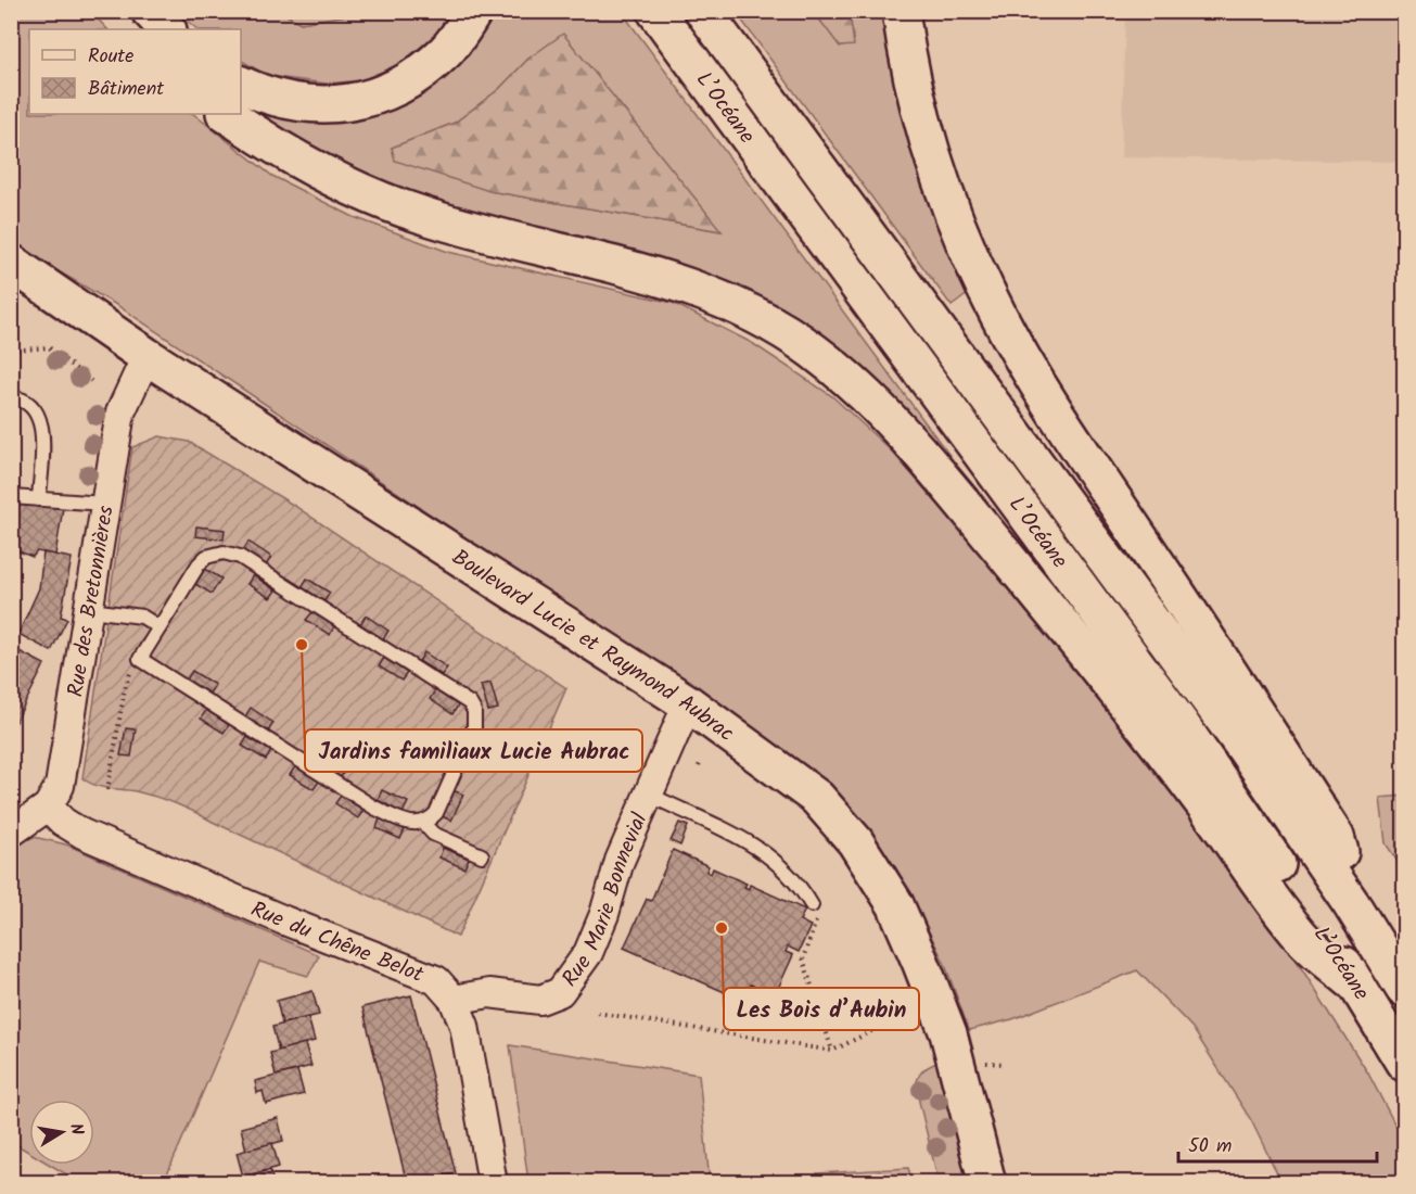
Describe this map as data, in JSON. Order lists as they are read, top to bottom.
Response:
{
  "streets": {
    "main road": ["L’Océane", "Boulevard Lucie et Raymond Aubrac"],
    "street": ["Rue des Bretonnières", "Rue Marie Bonnevial", "Rue du Chêne Belot"]
  },
  "crossings": [
    ["Rue des Bretonnières", "Boulevard Lucie et Raymond Aubrac"],
    ["Rue des Bretonnières", "Rue du Chêne Belot"],
    ["Boulevard Lucie et Raymond Aubrac", "Rue Marie Bonnevial"],
    ["Rue Marie Bonnevial", "Rue du Chêne Belot"]
  ],
  "places": ["Jardins familiaux Lucie Aubrac", "Les Bois d’Aubin"],
  "legend": ["Route", "Bâtiment"],
  "scale_bar": "50 m",
  "north": "right"
}
